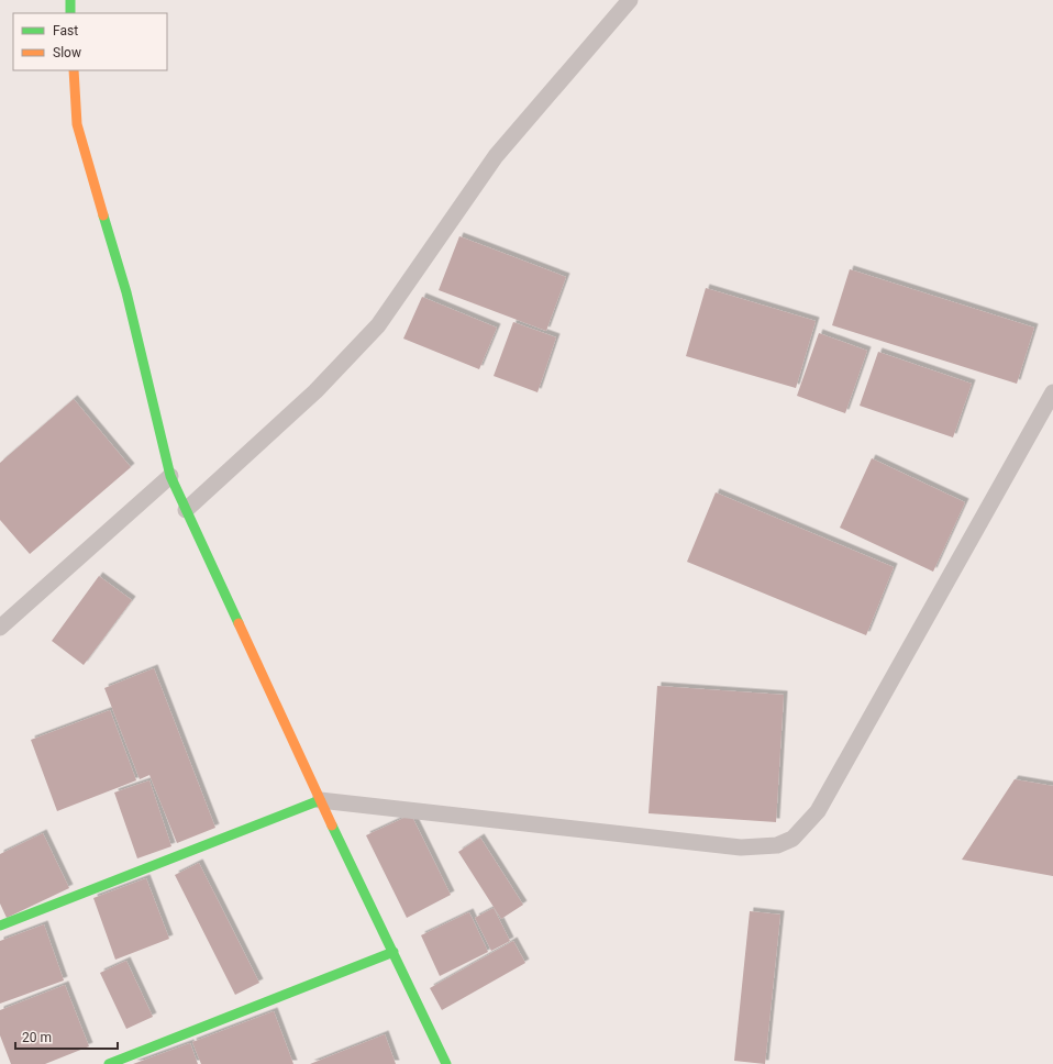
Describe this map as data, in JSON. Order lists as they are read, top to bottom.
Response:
{
  "legend": ["Fast", "Slow"],
  "scale_bar": "20 m"
}
